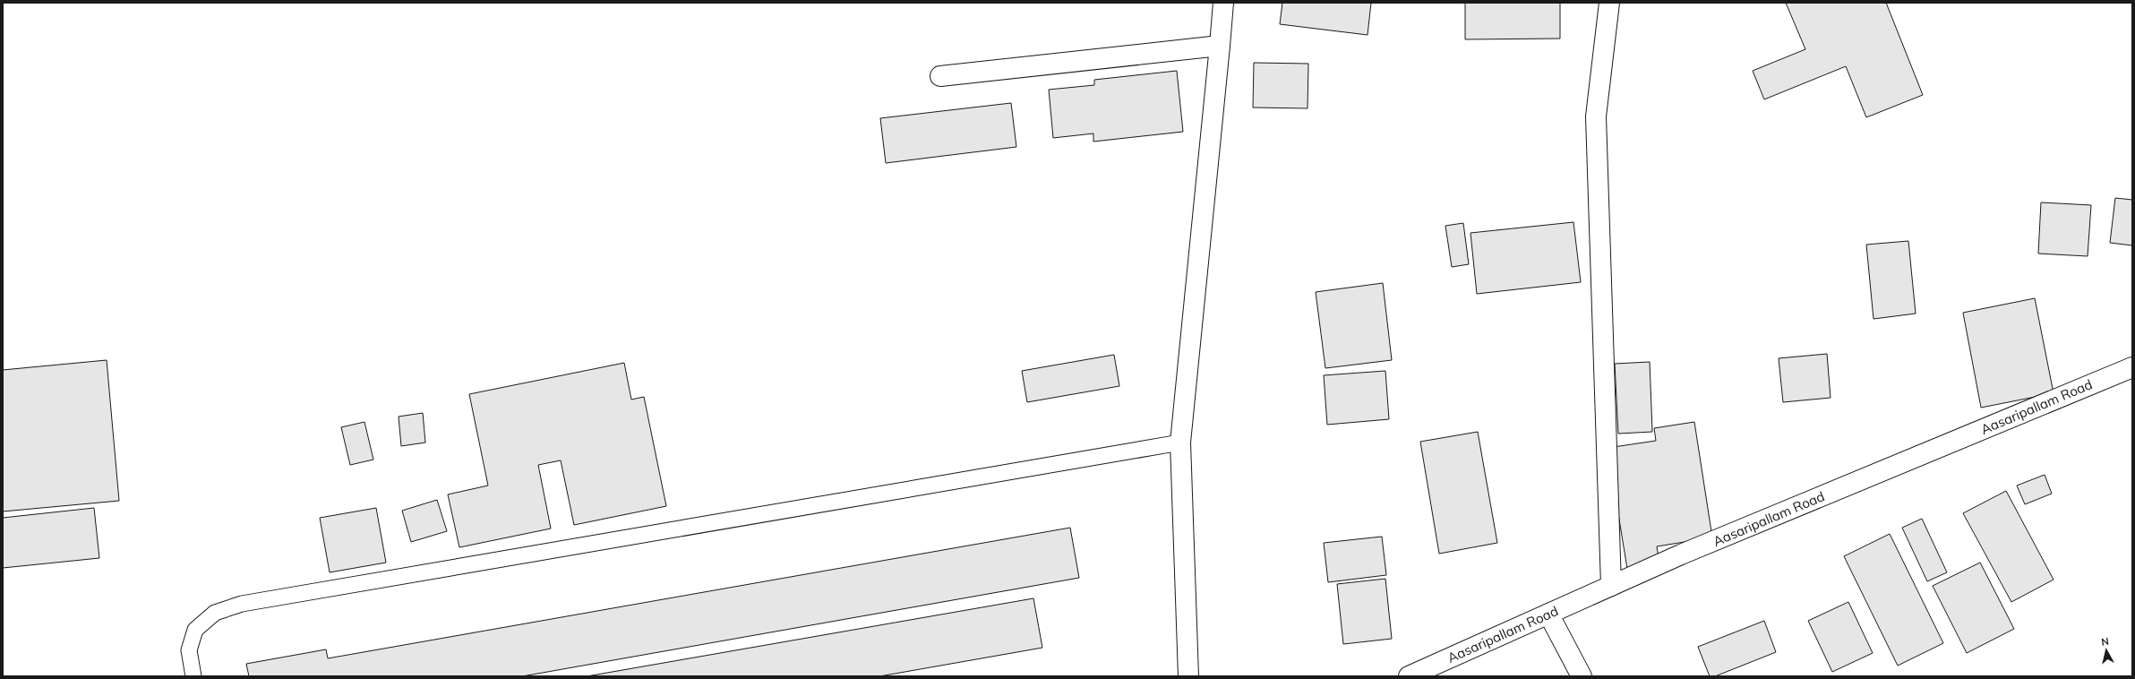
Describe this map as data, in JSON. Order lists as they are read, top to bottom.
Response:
{
  "streets": {
    "street": ["Aasaripallam Road"]
  },
  "north": "top"
}
